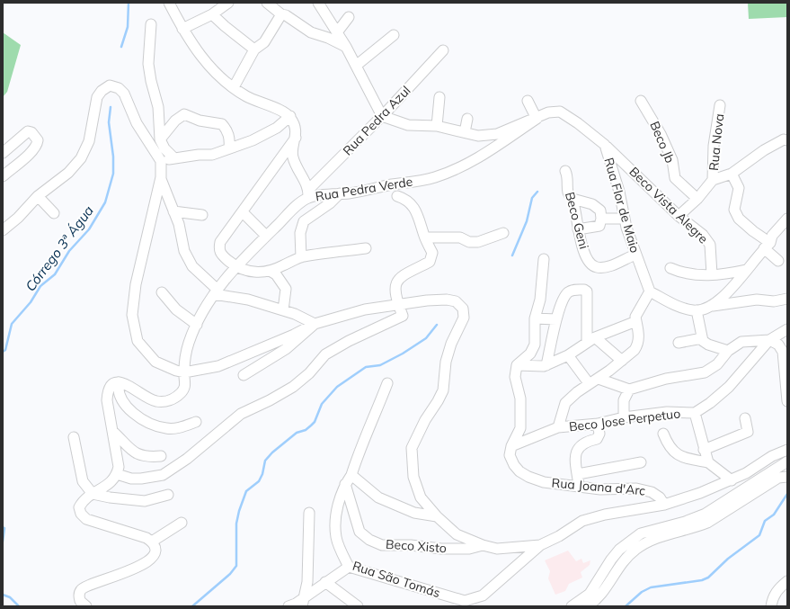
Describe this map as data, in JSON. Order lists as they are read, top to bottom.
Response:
{
  "streets": {
    "street": [
      "Rua Pedra Azul",
      "Beco Jb",
      "Rua Nova",
      "Rua Pedra Verde",
      "Rua Flor de Maio",
      "Beco Vista Alegre",
      "Beco Geni",
      "Beco Jose Perpetuo",
      "Rua Joana d'Arc",
      "Beco Xisto",
      "Rua São Tomás"
    ]
  },
  "crossings": [
    ["Rua Pedra Azul", "Rua Pedra Verde"],
    ["Rua Pedra Azul", "Rua Flor de Maio"],
    ["Rua Pedra Verde", "Rua Flor de Maio"],
    ["Rua Flor de Maio", "Beco Vista Alegre"],
    ["Rua Flor de Maio", "Beco Geni"],
    ["Beco Jose Perpetuo", "Rua Joana d'Arc"],
    ["Beco Xisto", "Rua São Tomás"]
  ],
  "water": ["Córrego 3ª Água"]
}
